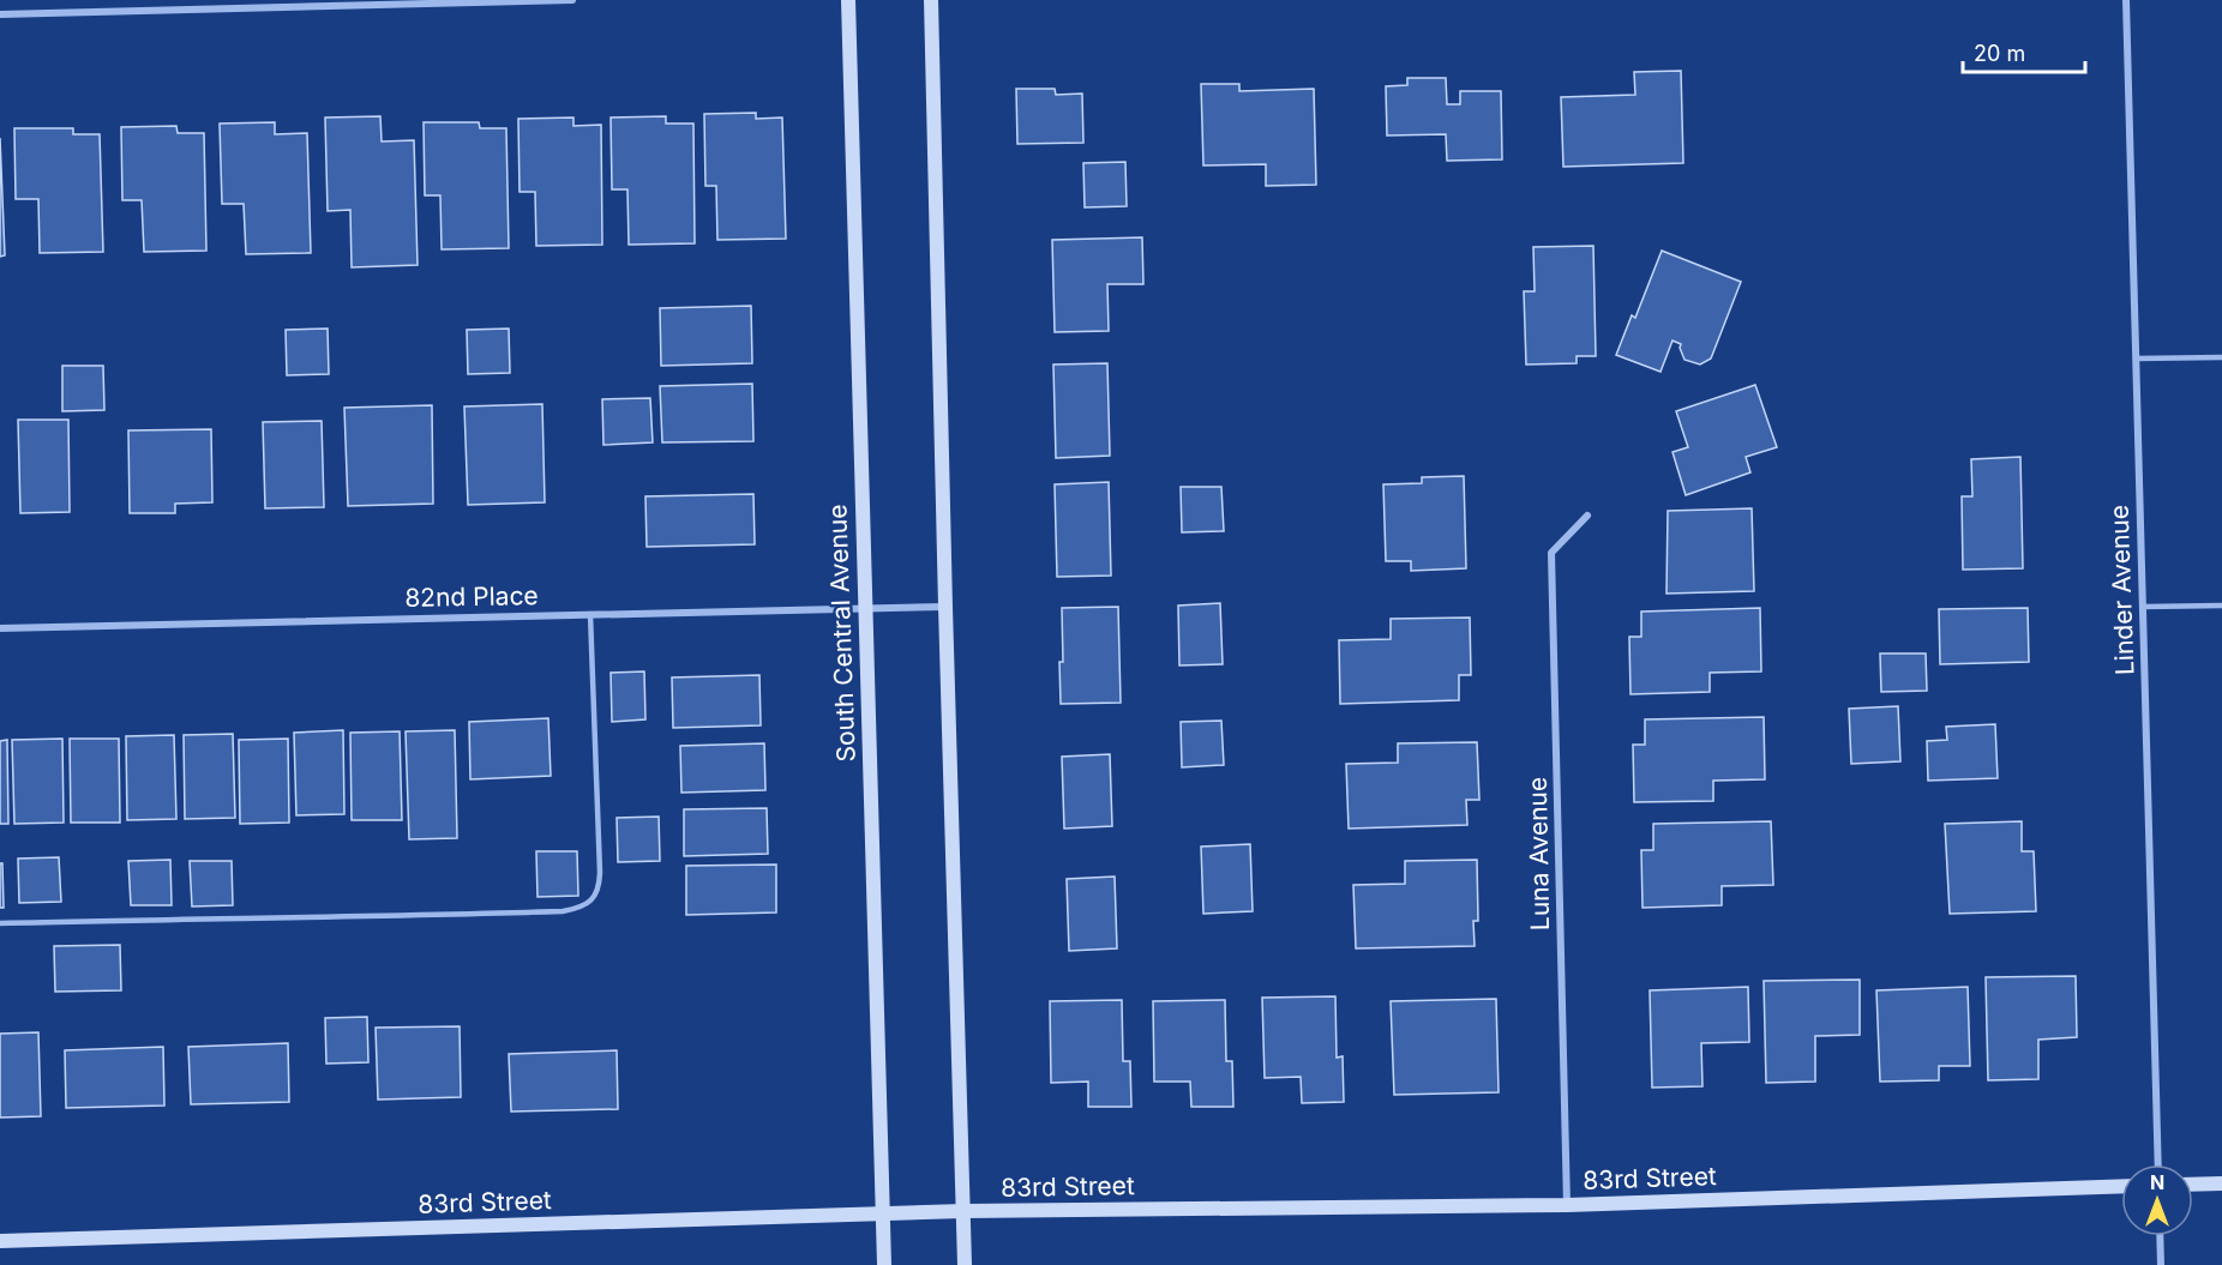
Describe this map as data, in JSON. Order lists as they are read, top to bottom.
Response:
{
  "streets": {
    "street": [
      "Linder Avenue",
      "82nd Place",
      "South Central Avenue",
      "Luna Avenue",
      "83rd Street"
    ]
  },
  "crossings": [
    ["82nd Place", "South Central Avenue"],
    ["South Central Avenue", "83rd Street"],
    ["Luna Avenue", "83rd Street"]
  ],
  "scale_bar": "20 m",
  "north": "top"
}
